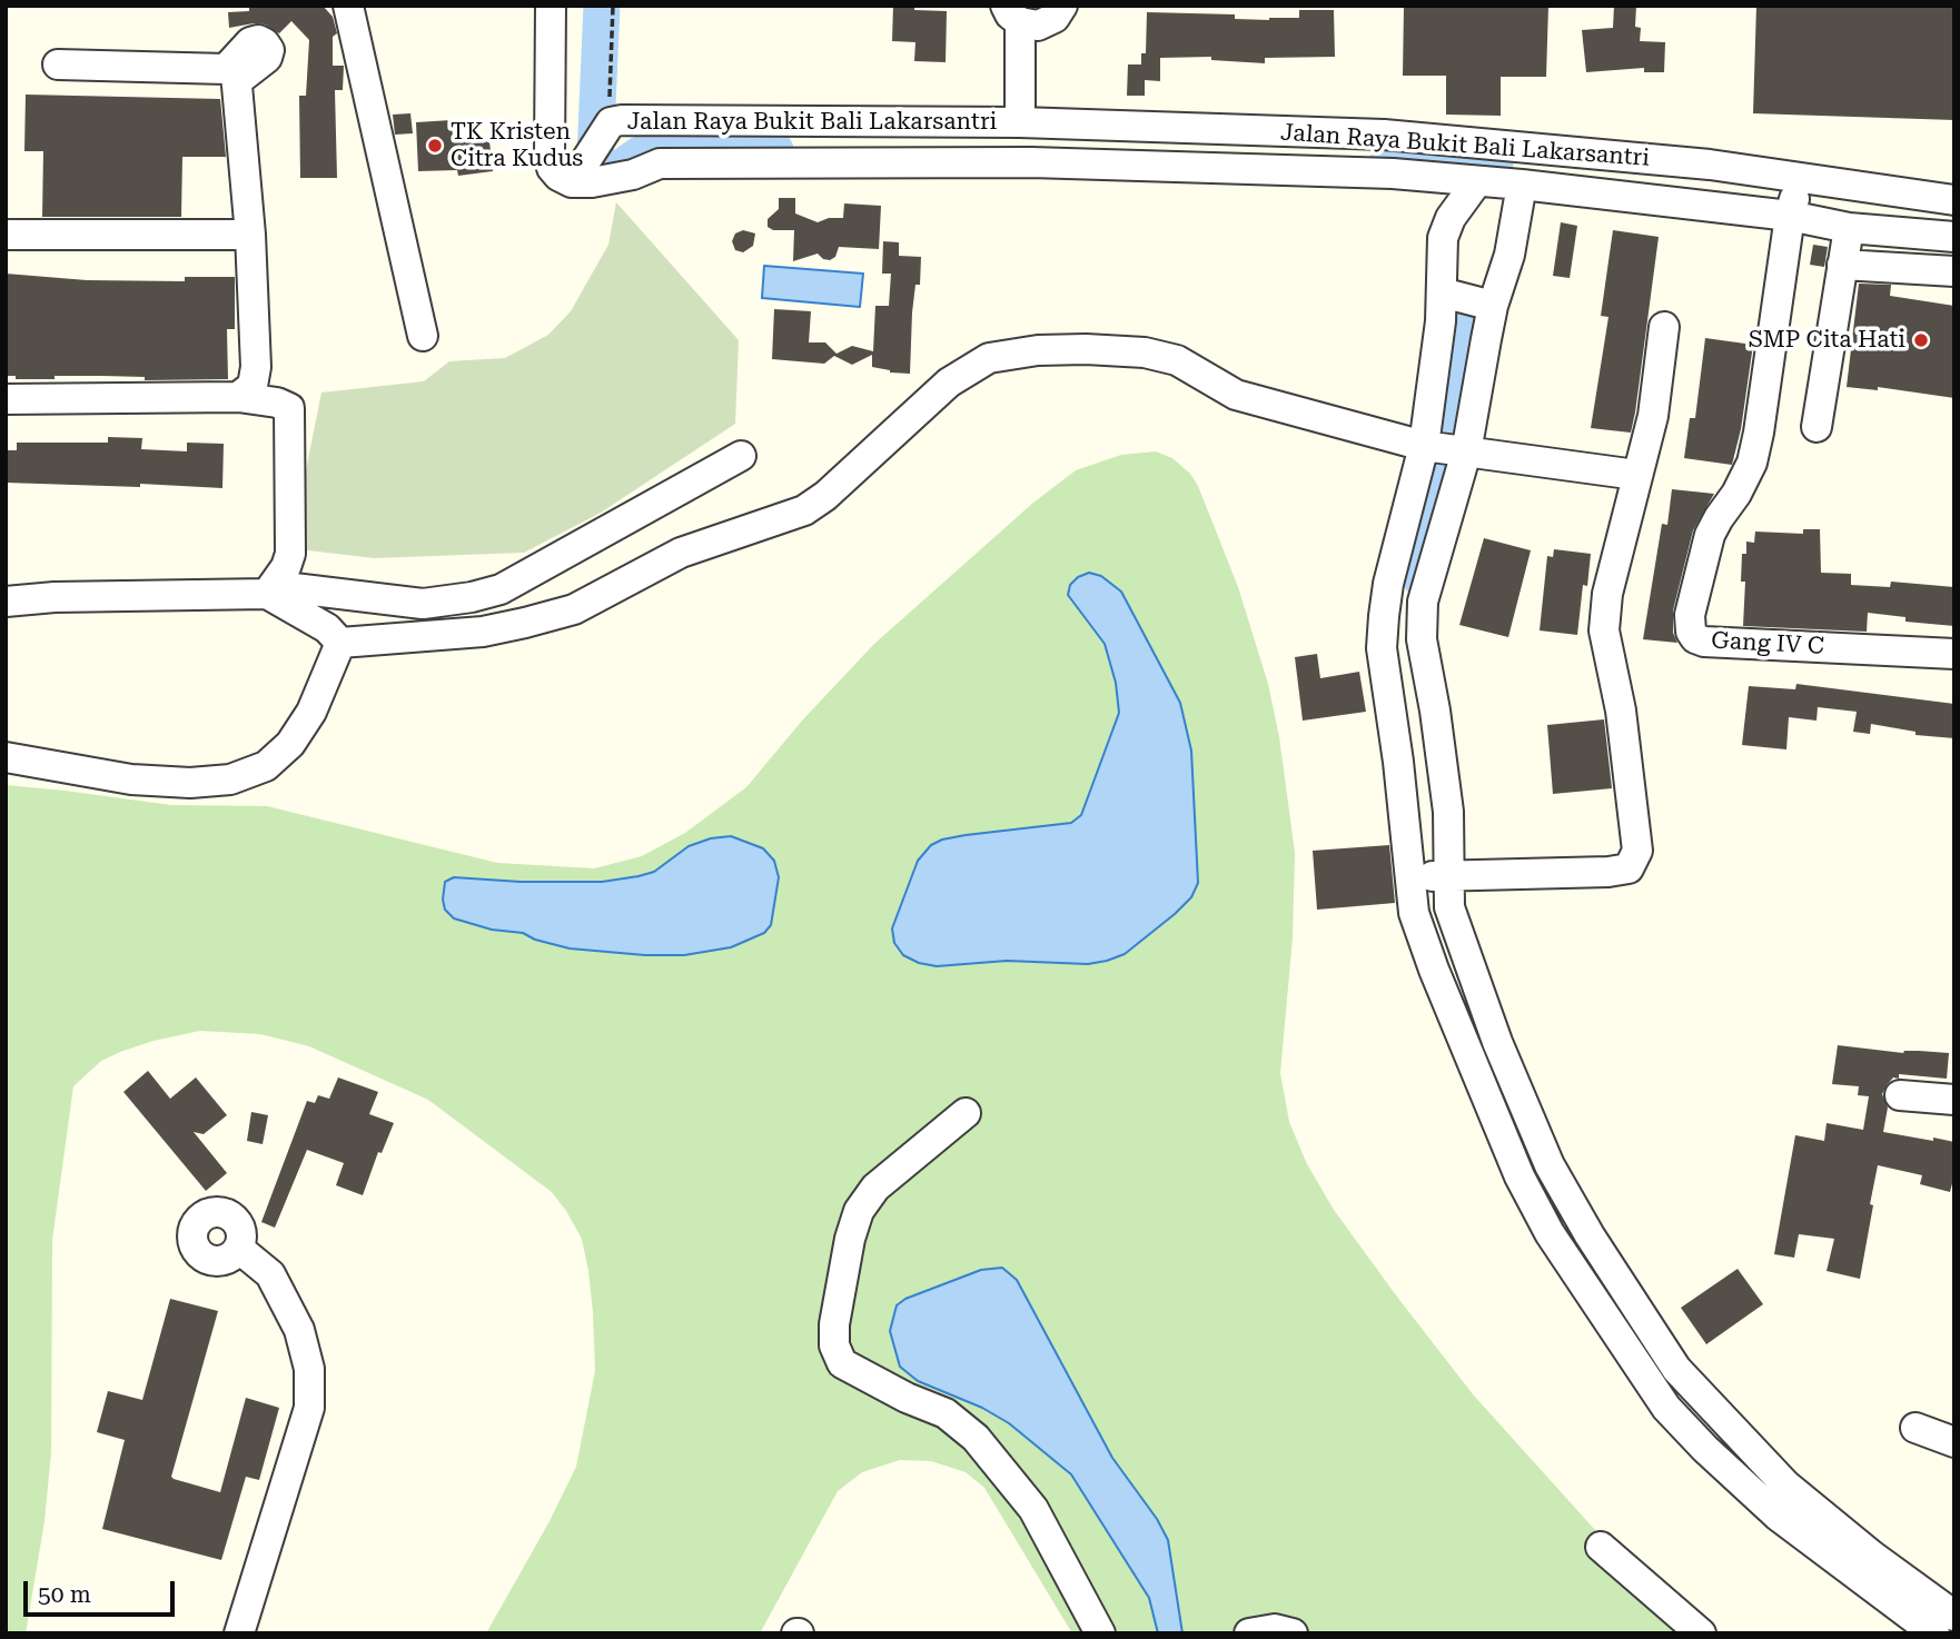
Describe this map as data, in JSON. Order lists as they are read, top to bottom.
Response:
{
  "streets": {
    "street": ["Jalan Raya Bukit Bali Lakarsantri", "Gang IV C"]
  },
  "crossings": [
    ["Jalan Raya Bukit Bali Lakarsantri", "Gang IV C"]
  ],
  "places": ["TK Kristen Citra Kudus", "SMP Cita Hati"],
  "scale_bar": "50 m"
}
